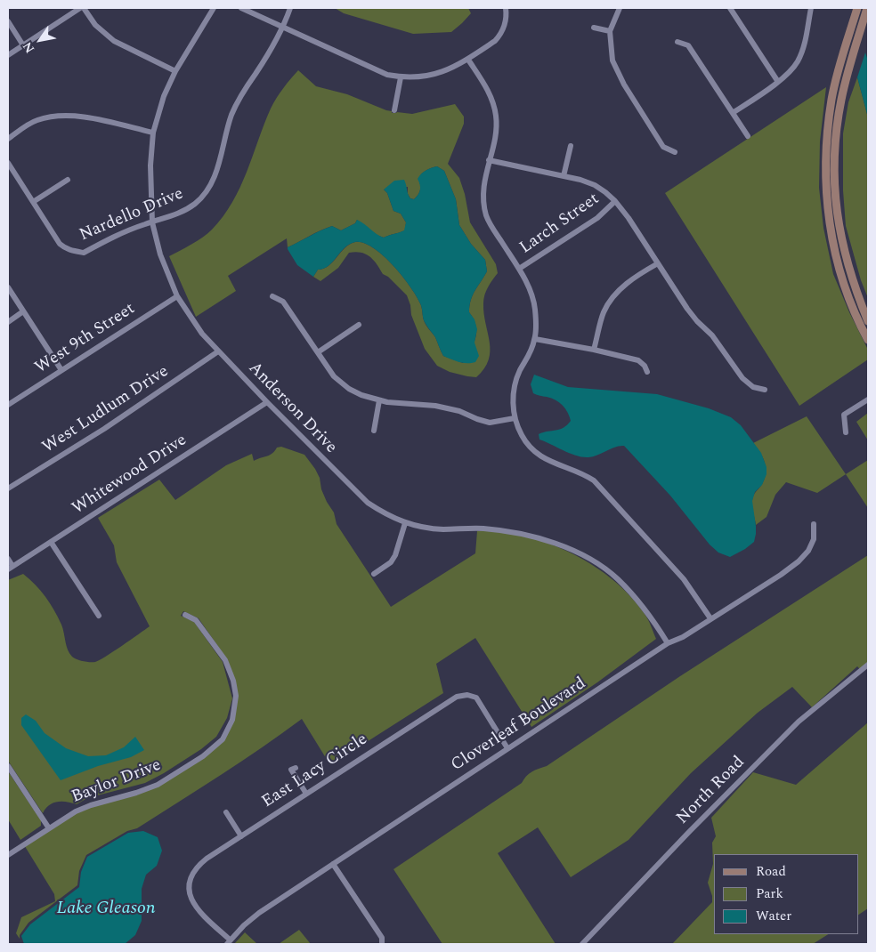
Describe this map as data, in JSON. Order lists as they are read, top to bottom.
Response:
{
  "streets": {
    "street": [
      "Nardello Drive",
      "Larch Street",
      "West 9th Street",
      "Anderson Drive",
      "West Ludlum Drive",
      "Whitewood Drive",
      "Cloverleaf Boulevard",
      "East Lacy Circle",
      "Baylor Drive",
      "North Road"
    ]
  },
  "crossings": [
    ["Nardello Drive", "Anderson Drive"],
    ["West 9th Street", "Anderson Drive"],
    ["Anderson Drive", "West Ludlum Drive"],
    ["Anderson Drive", "Whitewood Drive"],
    ["Anderson Drive", "Cloverleaf Boulevard"],
    ["Cloverleaf Boulevard", "East Lacy Circle"]
  ],
  "water": ["Lake Gleason"],
  "legend": ["Road", "Park", "Water"],
  "north": "bottom left"
}
